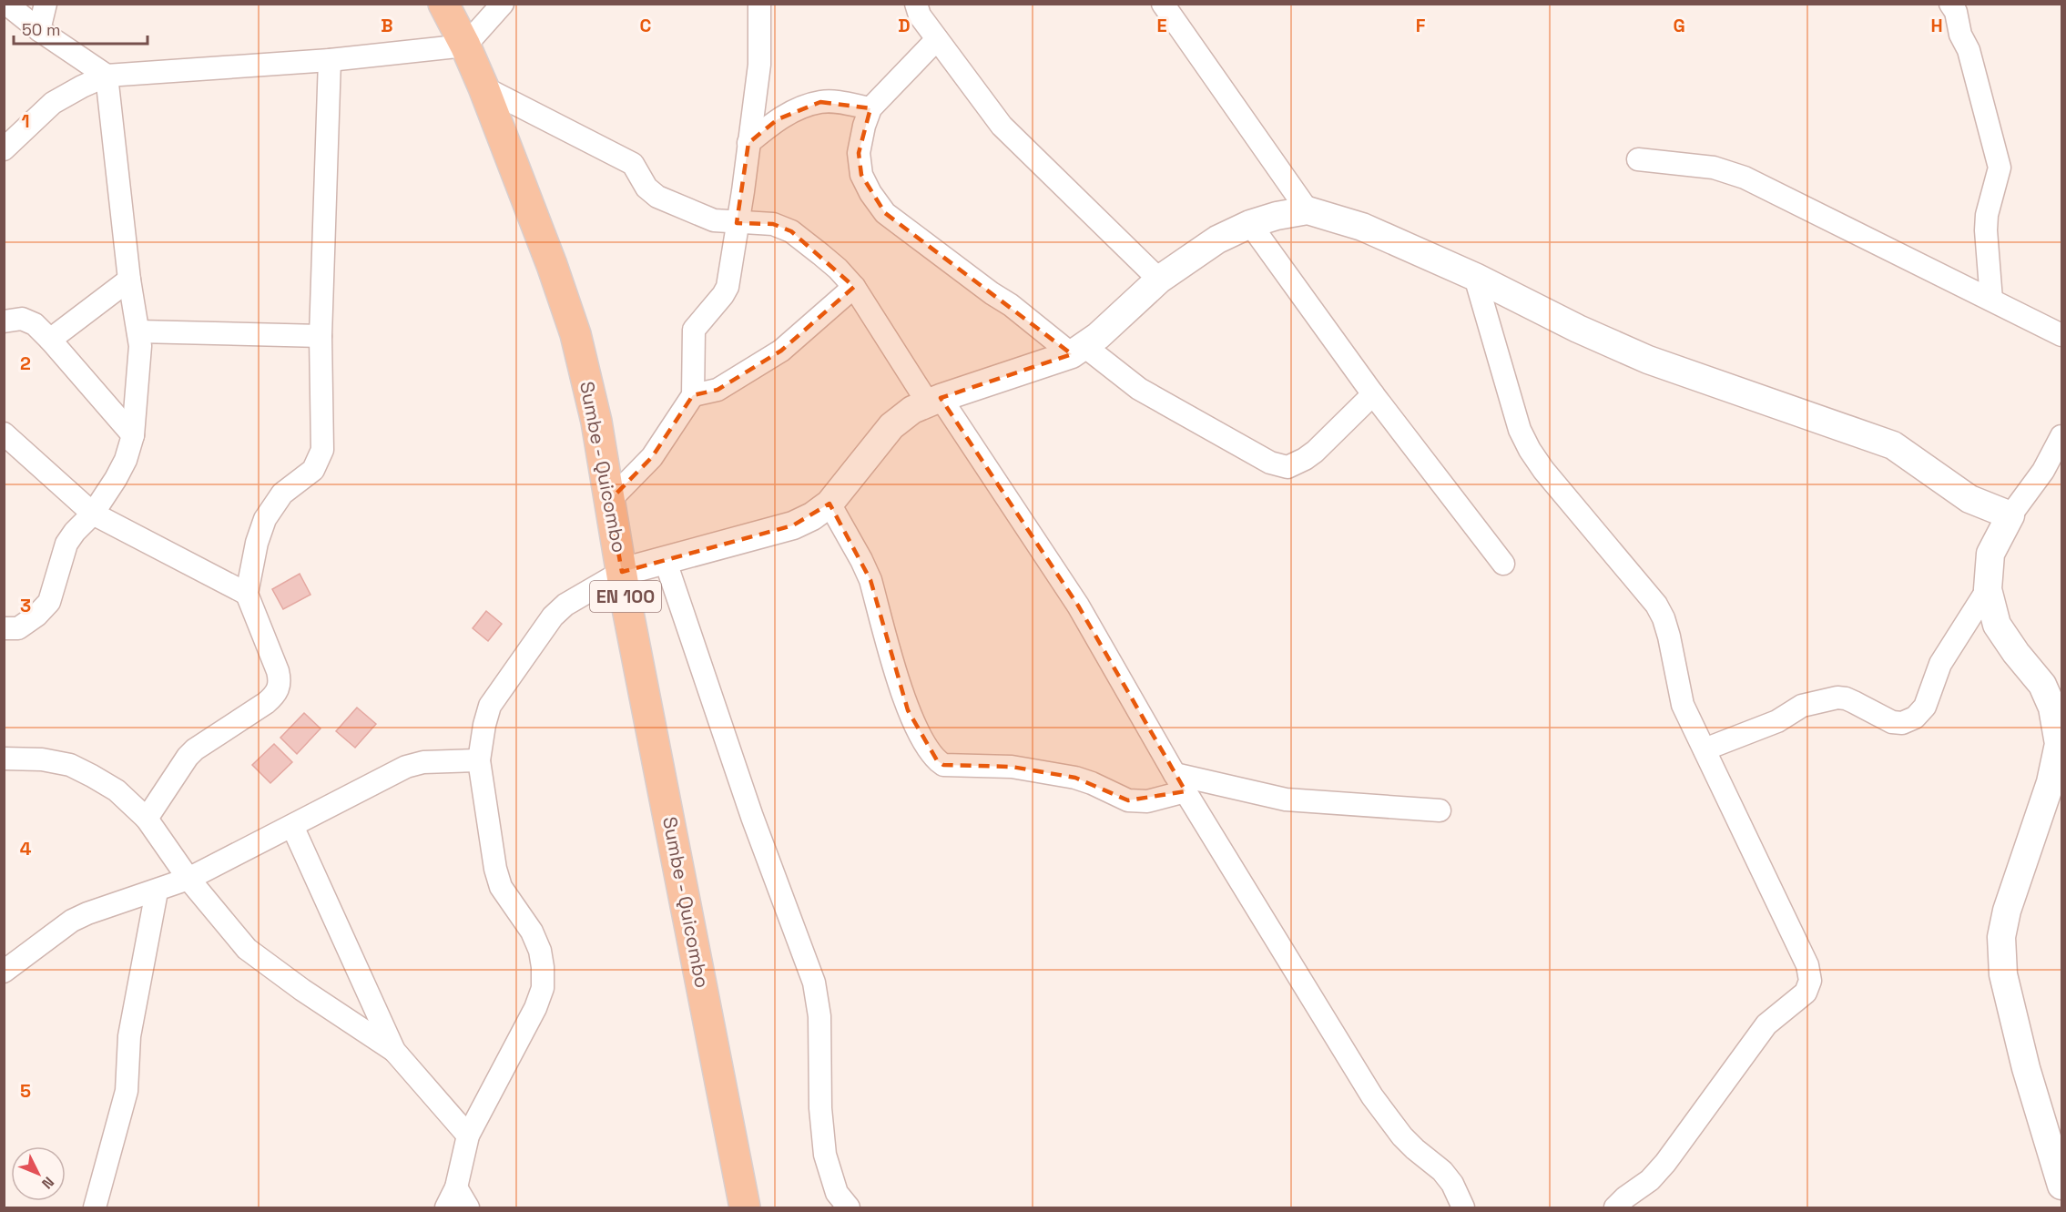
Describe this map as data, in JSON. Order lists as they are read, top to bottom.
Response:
{
  "streets": {
    "main road": ["Sumbe - Quicombo", "EN 100"]
  },
  "scale_bar": "50 m",
  "north": "bottom right",
  "grid": {
    "columns": [
      "B",
      "C",
      "D",
      "E",
      "F",
      "G",
      "H"
    ],
    "rows": [
      "1",
      "2",
      "3",
      "4",
      "5"
    ]
  }
}
